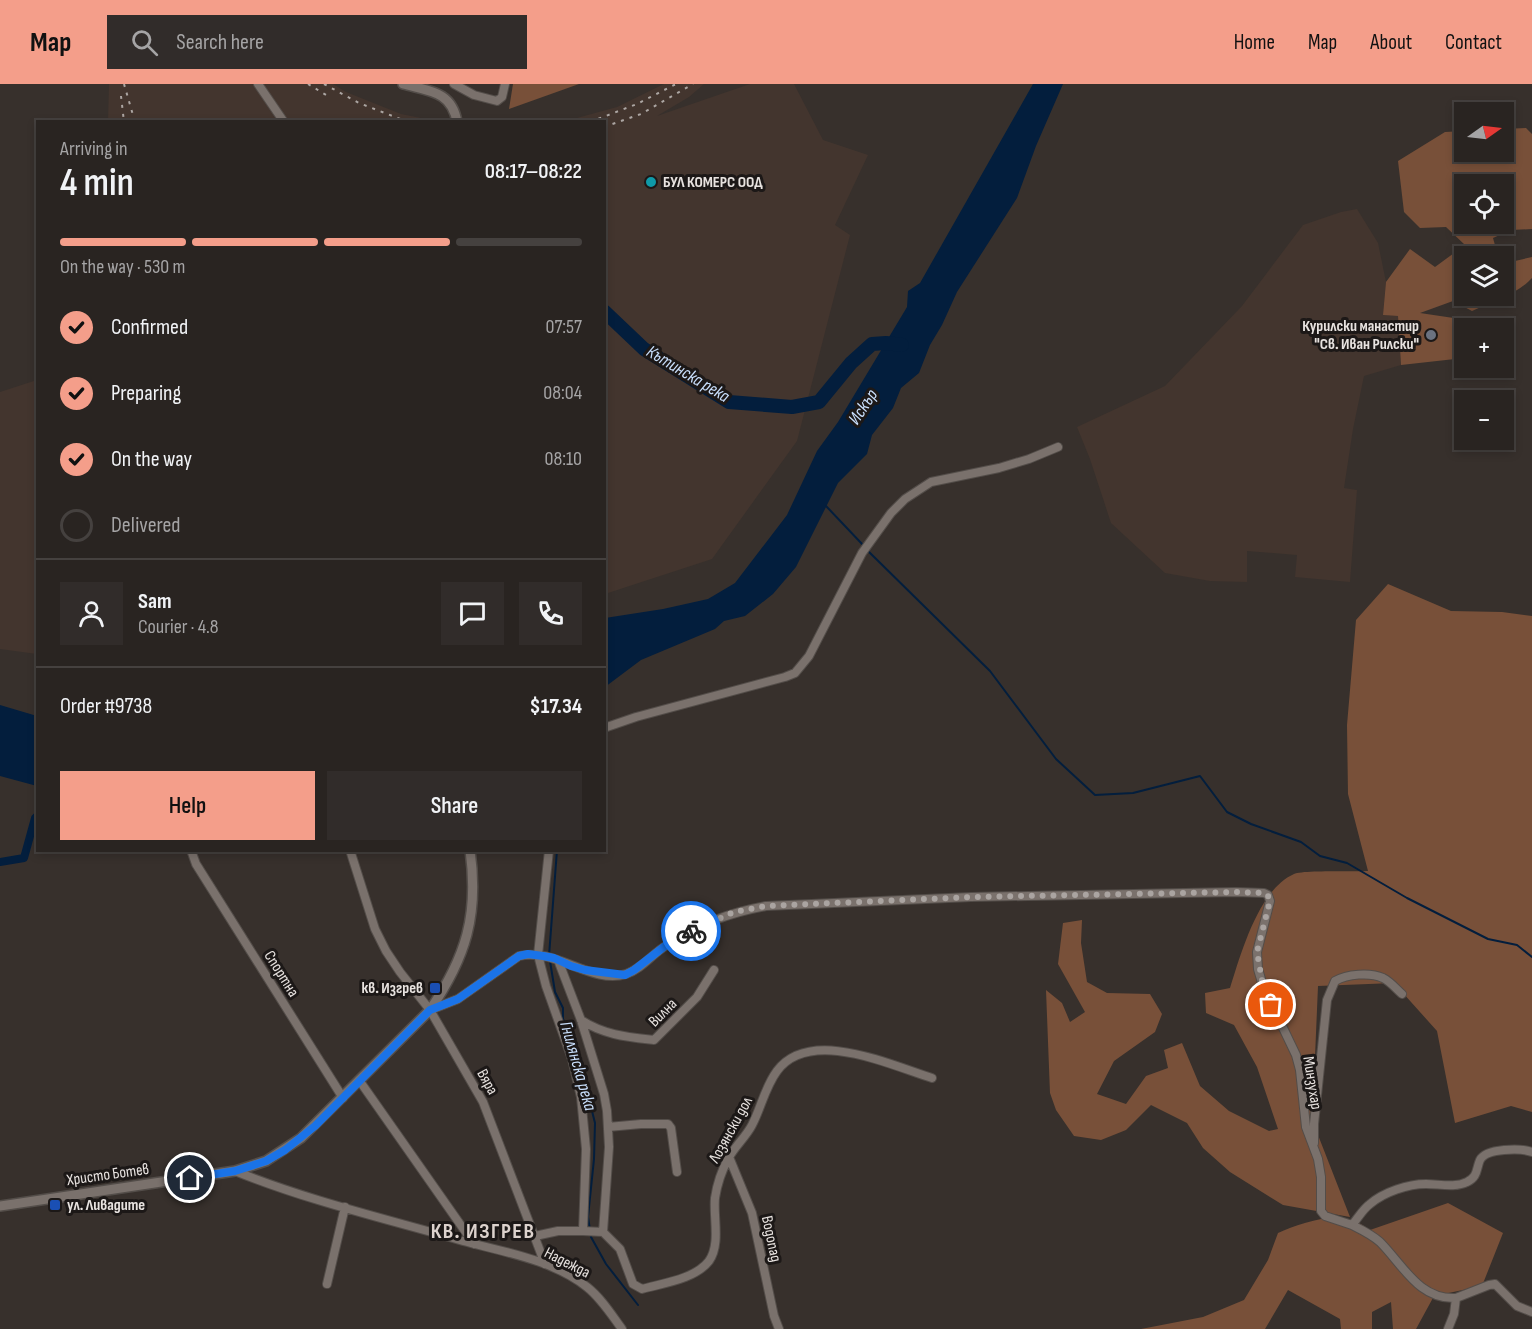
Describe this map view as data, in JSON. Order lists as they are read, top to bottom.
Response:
{
  "streets": {
    "street": [
      "Спортна",
      "Вилна",
      "Вяра",
      "Минзухар",
      "Лозянски дол",
      "Христо Ботев",
      "Водопад",
      "Надежда"
    ]
  },
  "crossings": [
    ["Спортна", "Христо Ботев"],
    ["Вяра", "Христо Ботев"],
    ["Вяра", "Надежда"],
    ["Минзухар", "Христо Ботев"],
    ["Лозянски дол", "Водопад"],
    ["Христо Ботев", "Надежда"]
  ],
  "districts": ["КВ. ИЗГРЕВ"],
  "water": ["Кътинска река", "Искър", "Гнилянска река"],
  "places": {
    "other": ["БУЛ КОМЕРС ООД", "Курилски манастир \"Св. Иван Рилски\""],
    "transit": ["кв. Изгрев", "ул. Ливадите"]
  },
  "north": "right",
  "page": {
    "header": "Map",
    "search": "Search here",
    "nav": [
      "Home",
      "Map",
      "About",
      "Contact"
    ],
    "map_buttons": ["+", "−"],
    "heading": ["4 min", "Arriving in", "08:17–08:22"],
    "panel": [
      "Sam",
      "Courier · 4.8",
      "Order #9738",
      "$17.34"
    ],
    "bar": "On the way · 530 m",
    "list": [
      ["Confirmed", "07:57"],
      ["Preparing", "08:04"],
      ["On the way", "08:10"],
      "Delivered"
    ],
    "buttons": ["Help", "Share"]
  }
}
